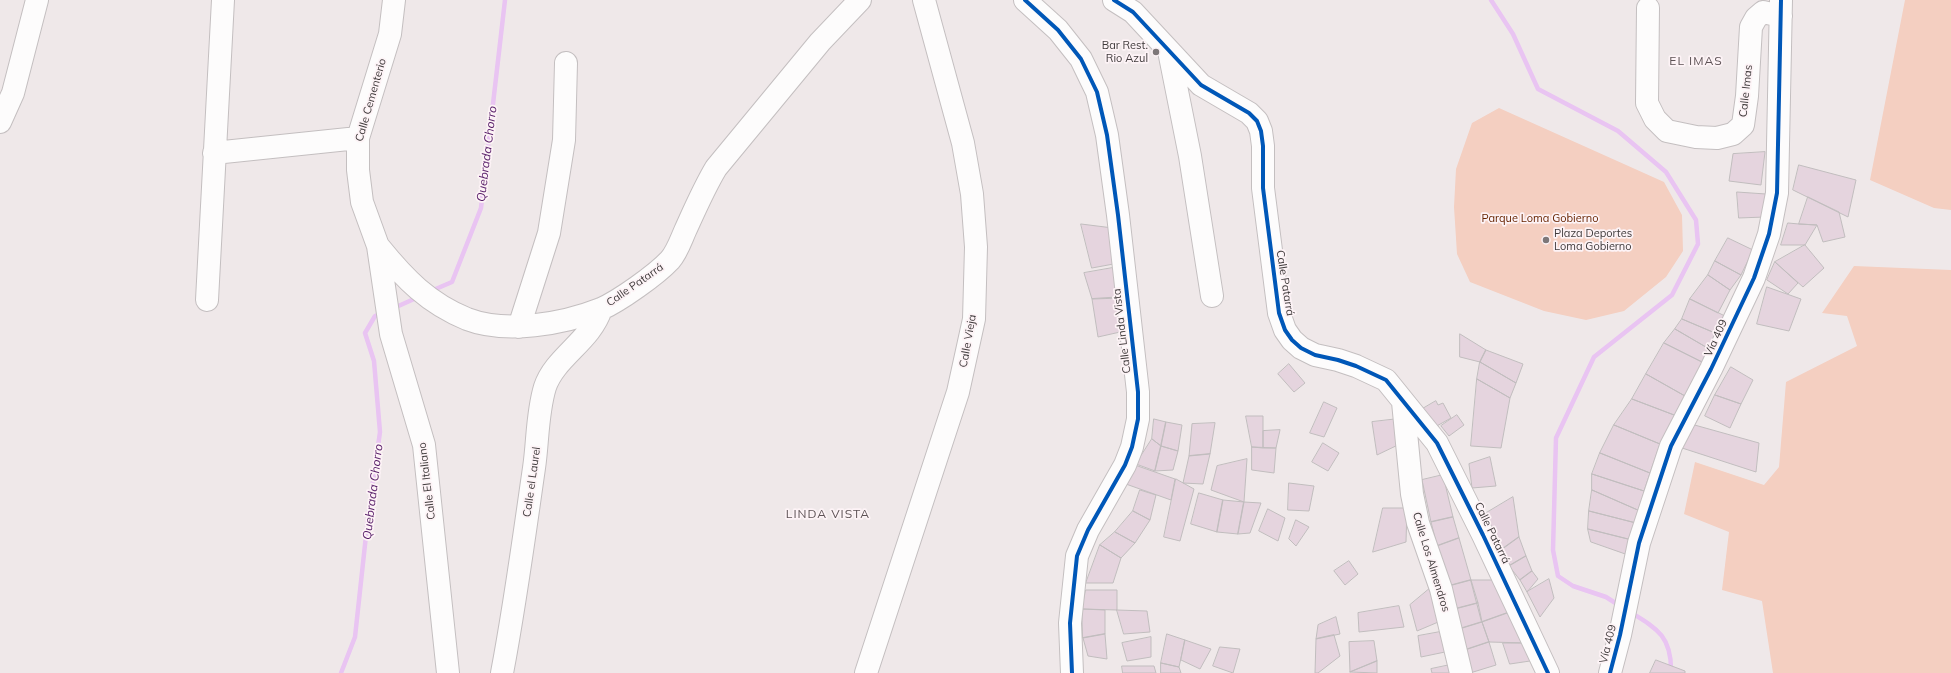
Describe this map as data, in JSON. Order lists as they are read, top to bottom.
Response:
{
  "streets": {
    "street": [
      "Calle Imas",
      "Calle Cementerio",
      "Calle Patarrá",
      "Calle Linda Vista",
      "Vía 409",
      "Calle Vieja",
      "Calle El Italiano",
      "Calle el Laurel",
      "Calle Los Almendros"
    ]
  },
  "crossings": [
    ["Calle Imas", "Vía 409"],
    ["Calle Cementerio", "Calle Patarrá"],
    ["Calle Cementerio", "Calle El Italiano"],
    ["Calle Patarrá", "Calle El Italiano"],
    ["Calle Patarrá", "Calle el Laurel"],
    ["Calle Patarrá", "Calle Los Almendros"]
  ],
  "districts": ["EL IMAS", "LINDA VISTA"],
  "water": ["Quebrada Chorro"],
  "parks": ["Parque Loma Gobierno"],
  "places": ["Bar Rest. Rio Azul", "Plaza Deportes Loma Gobierno"]
}
